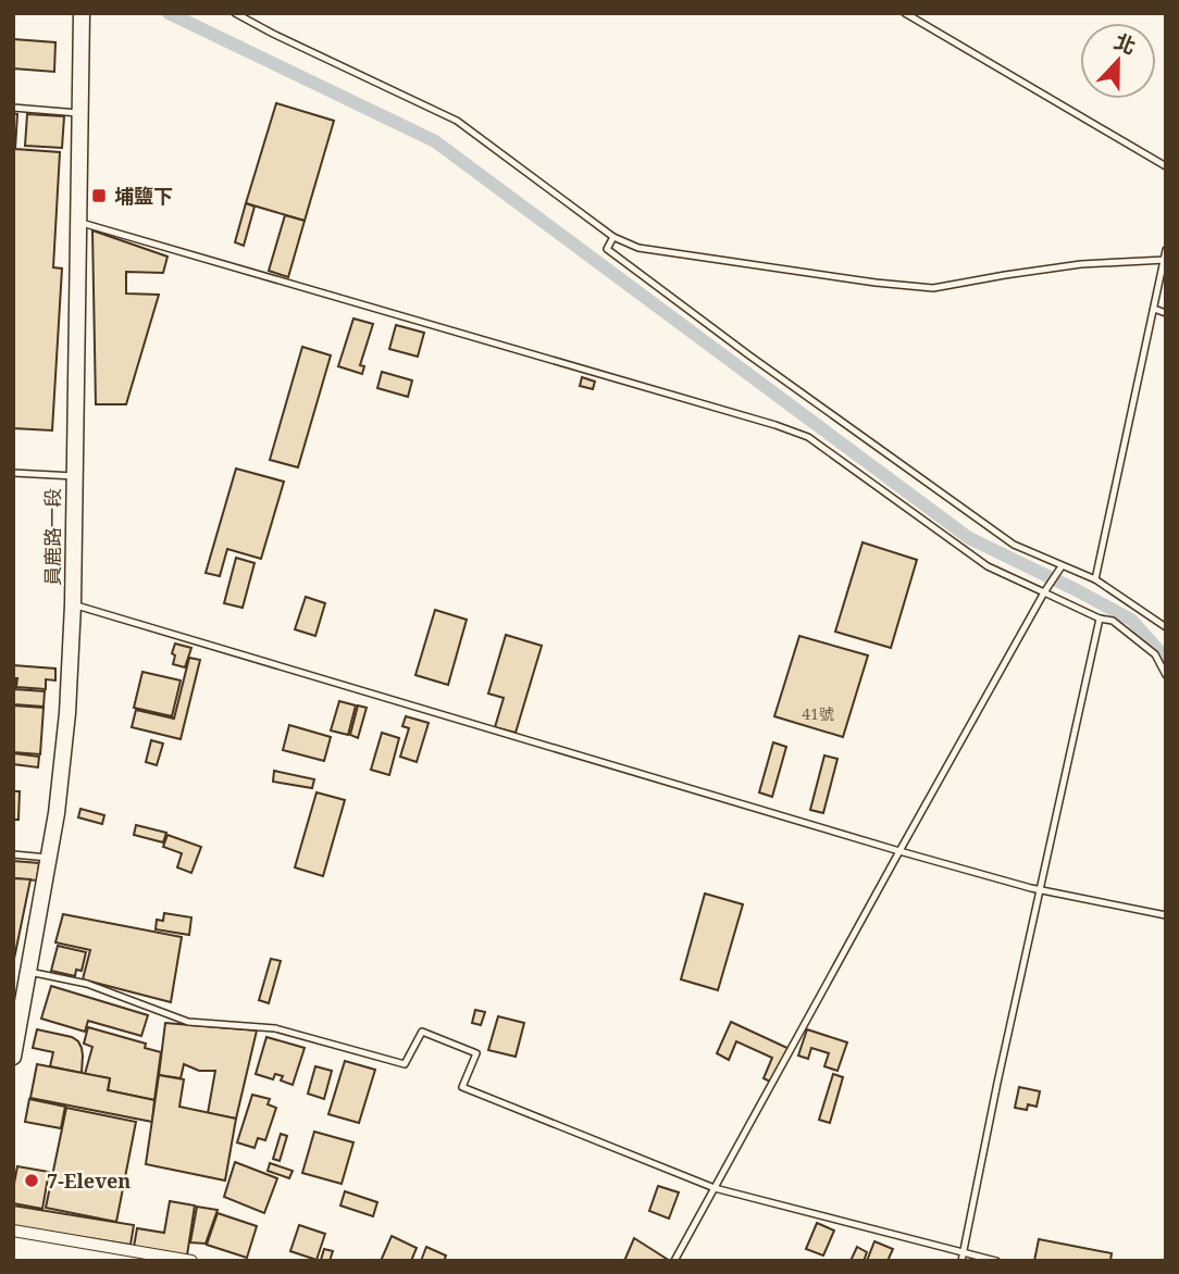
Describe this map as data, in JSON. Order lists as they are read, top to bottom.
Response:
{
  "streets": {
    "main road": ["員鹿路一段"]
  },
  "places": {
    "transit": ["埔鹽下"],
    "other": ["7-Eleven"]
  },
  "house_numbers": ["41號"],
  "north": "top"
}
